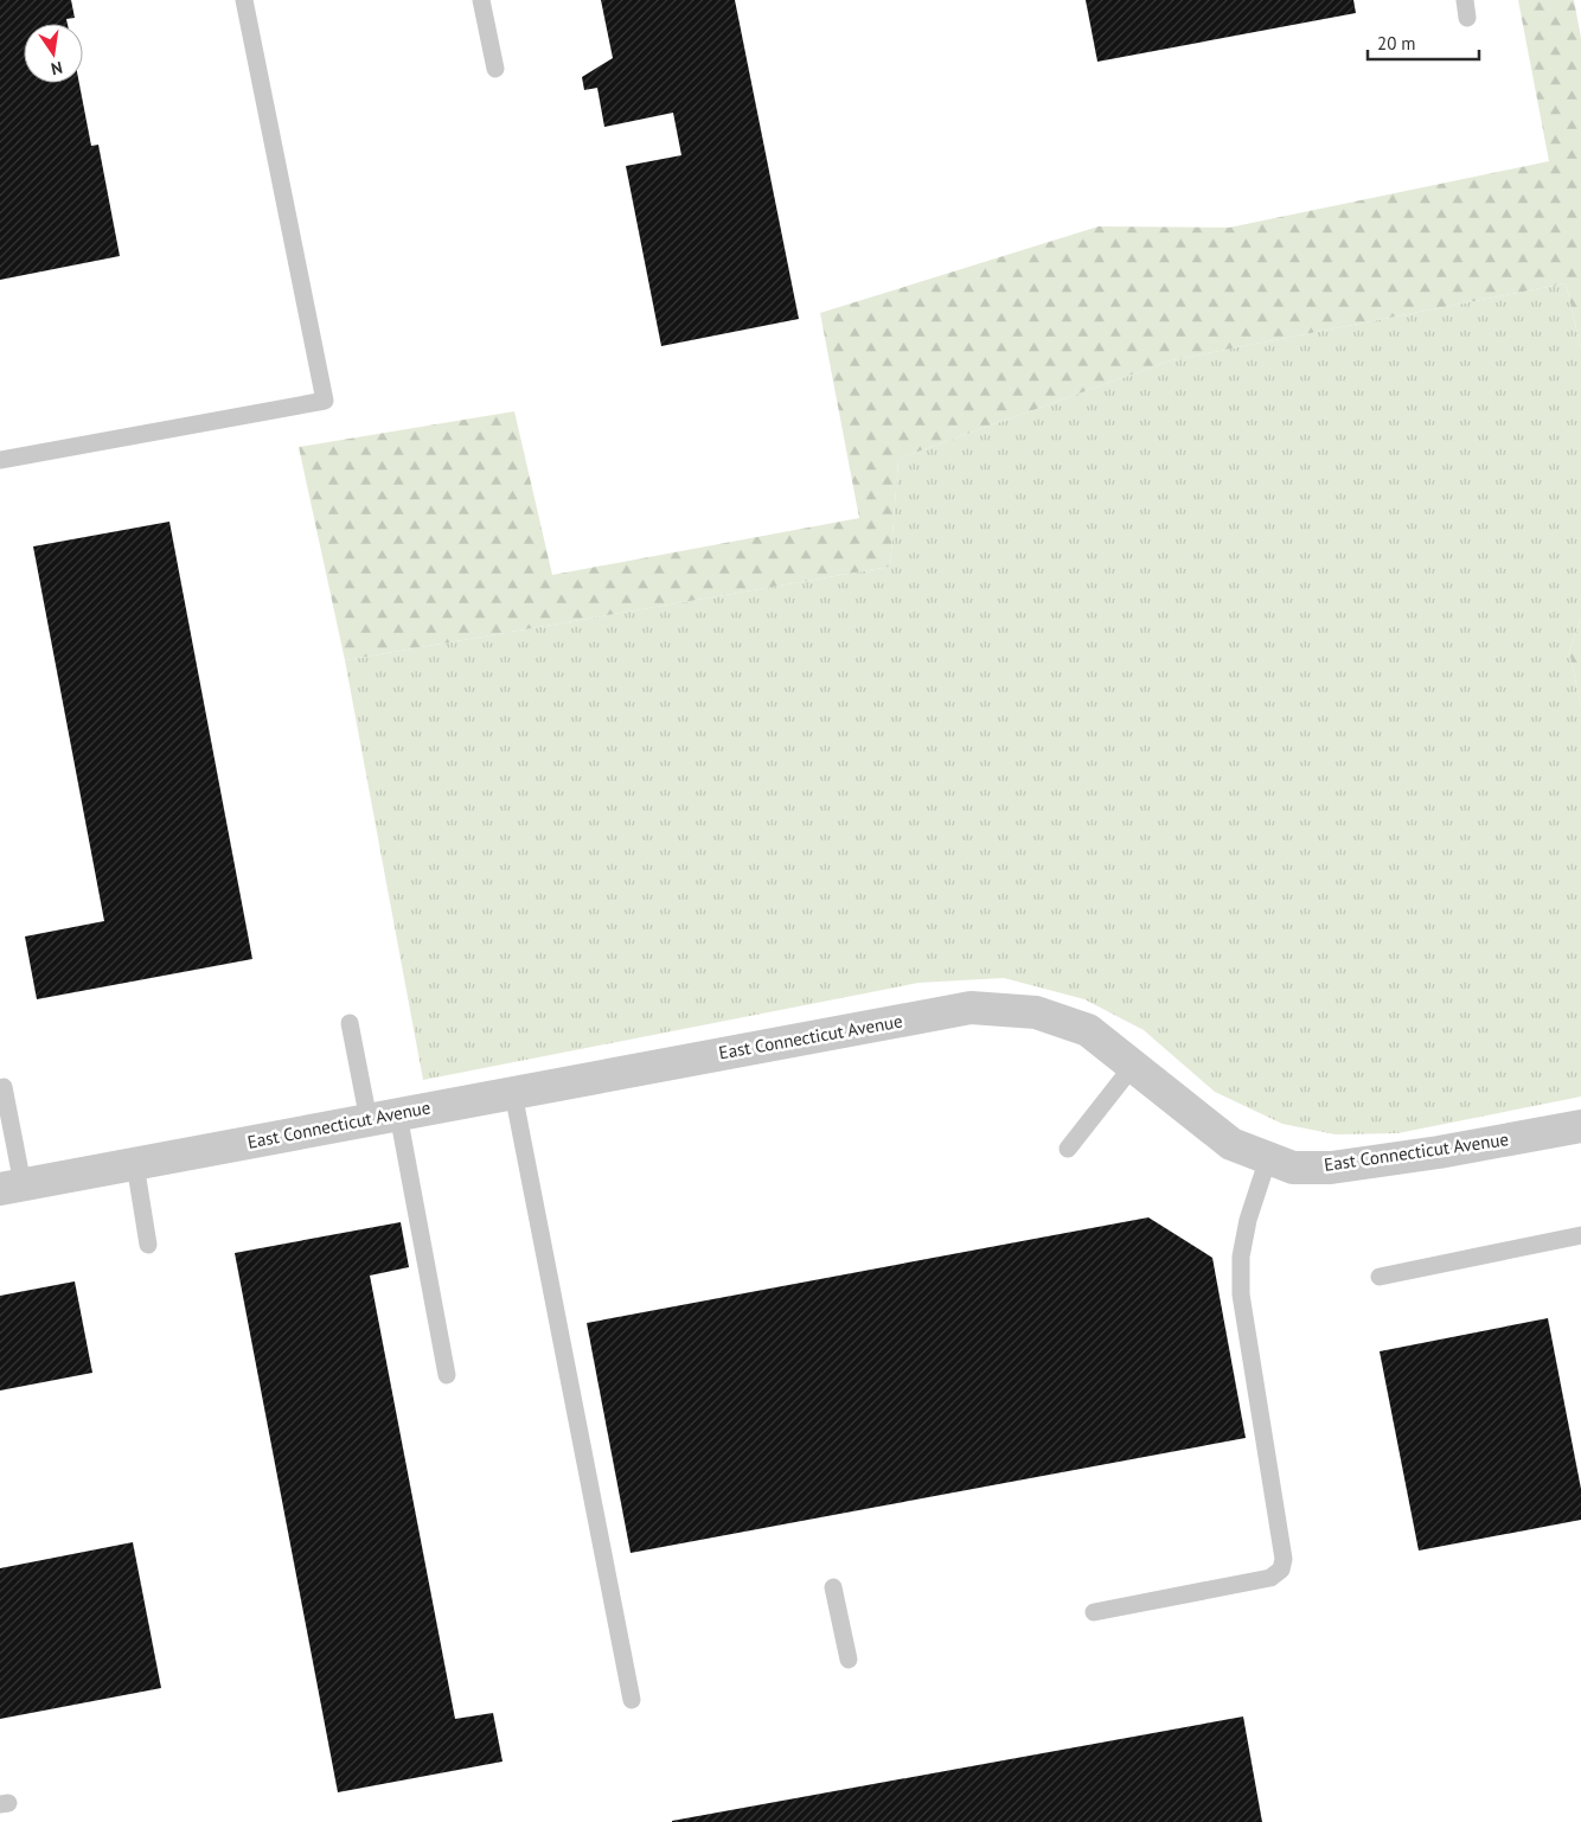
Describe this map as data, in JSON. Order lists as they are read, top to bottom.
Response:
{
  "streets": {
    "street": ["East Connecticut Avenue"]
  },
  "scale_bar": "20 m",
  "north": "bottom"
}
